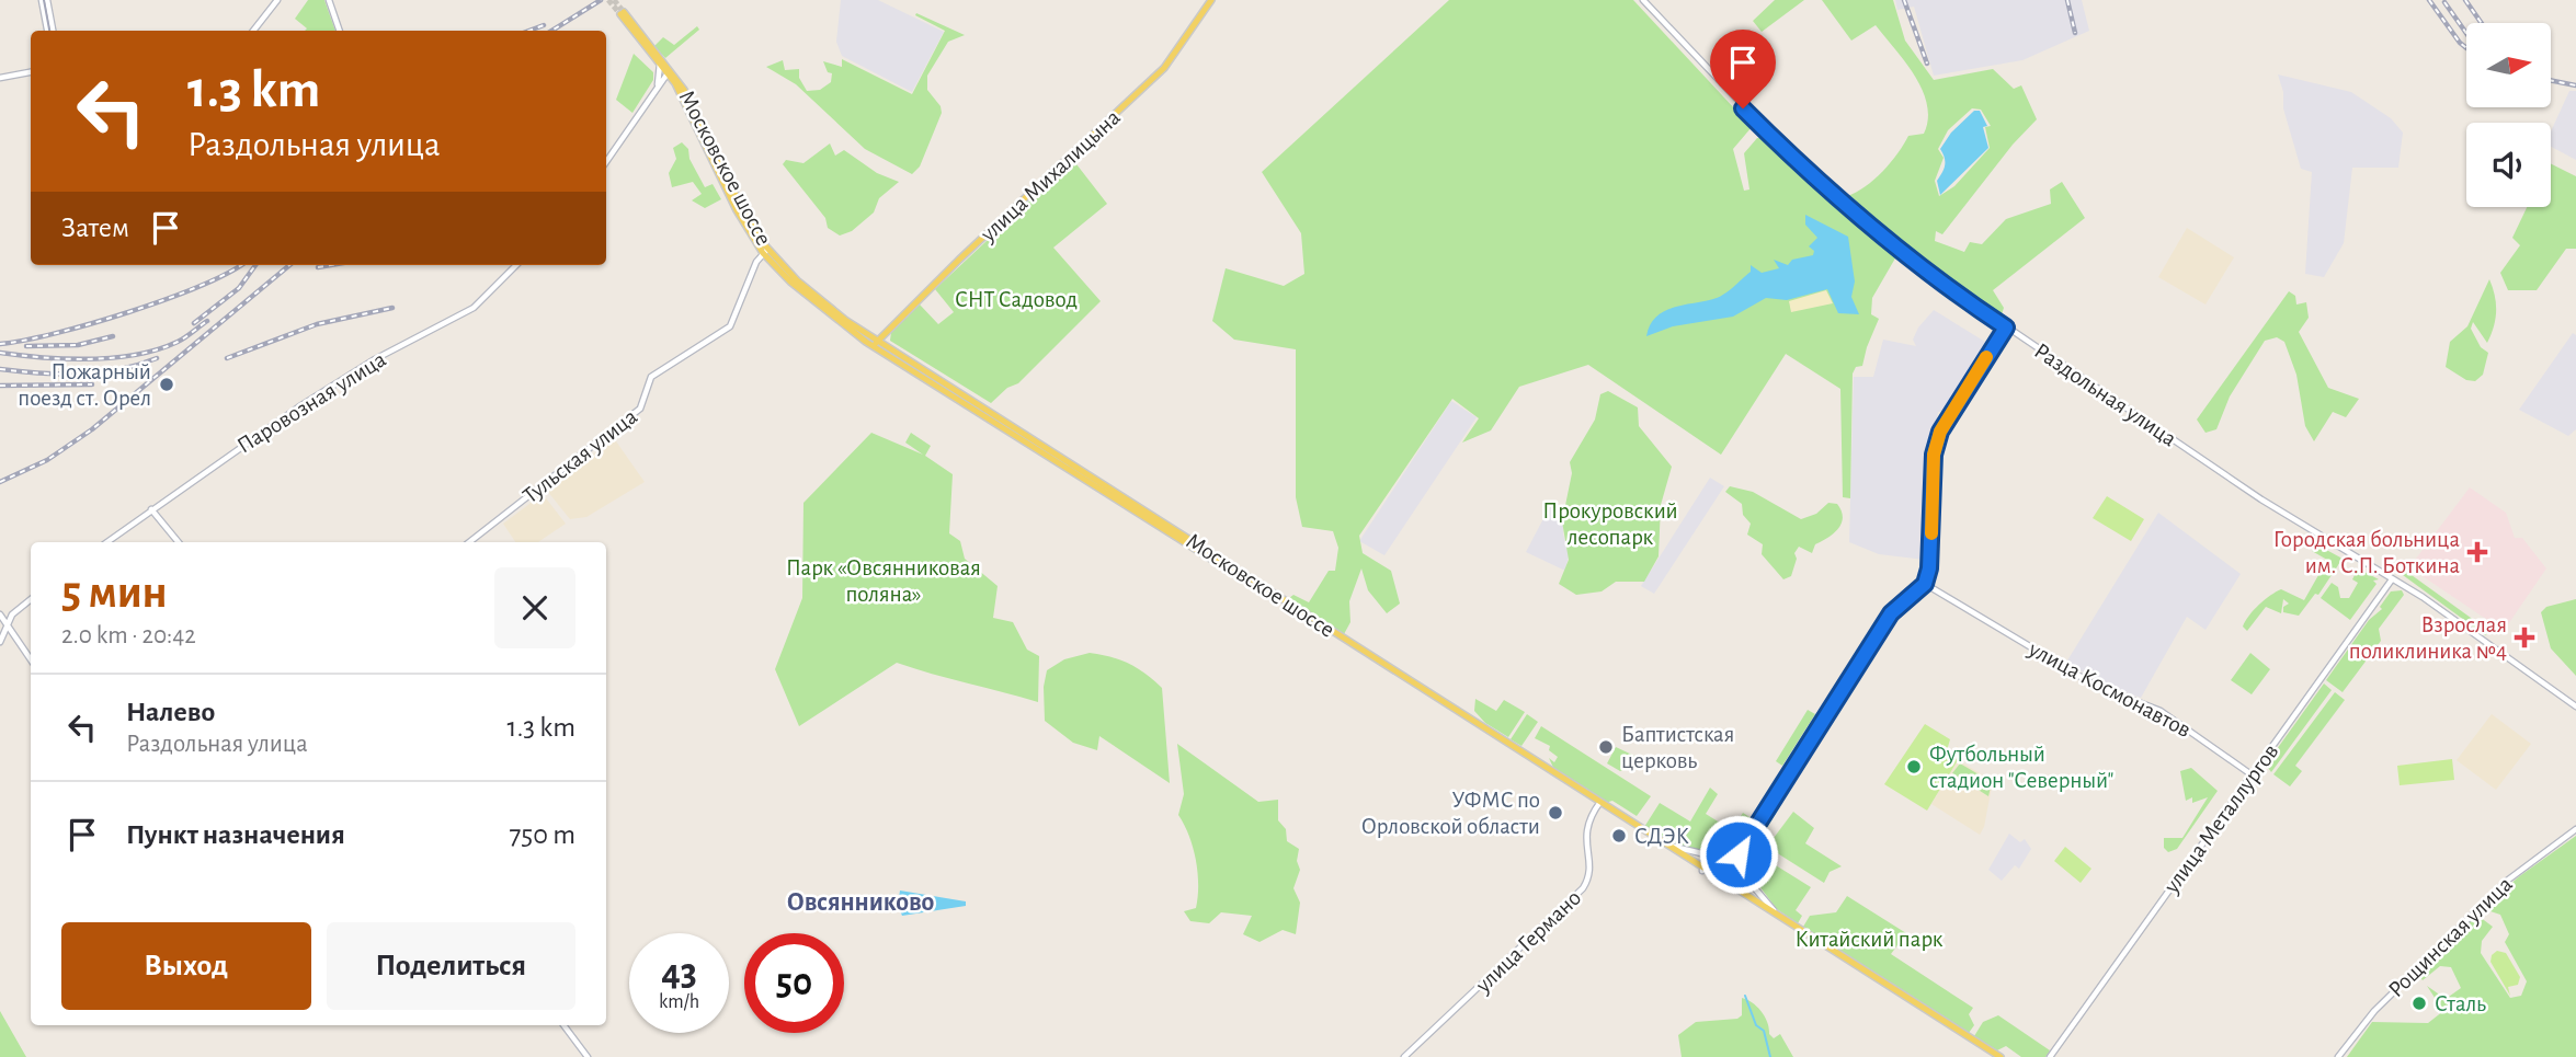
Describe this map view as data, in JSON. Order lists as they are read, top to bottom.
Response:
{
  "streets": {
    "main road": [
      "Московское шоссе",
      "улица Михалицына",
      "Раздольная улица",
      "Паровозная улица",
      "Тульская улица",
      "улица Космонавтов",
      "улица Металлургов",
      "Рощинская улица",
      "улица Германо"
    ]
  },
  "crossings": [
    ["Московское шоссе", "улица Михалицына"],
    ["Московское шоссе", "Тульская улица"],
    ["Московское шоссе", "улица Германо"],
    ["Раздольная улица", "улица Металлургов"],
    ["улица Космонавтов", "улица Металлургов"]
  ],
  "districts": ["Овсянниково"],
  "parks": [
    "СНТ Садовод",
    "Прокуровский лесопарк",
    "Парк «Овсянниковая поляна»",
    "Китайский парк"
  ],
  "places": {
    "other": [
      "Пожарный поезд ст. Орел",
      "Баптистская церковь",
      "Футбольный стадион \"Северный\"",
      "УФМС по Орловской области",
      "СДЭК",
      "Сталь"
    ],
    "health": ["Городская больница им. С.П. Боткина", "Взрослая поликлиника №4"]
  },
  "north": "right",
  "page": {
    "turn": ["1.3 km", "Раздольная улица"],
    "then": "Затем",
    "heading": ["5 мин", "2.0 km · 20:42"],
    "list": [
      {
        "name": "Налево",
        "note": "Раздольная улица",
        "value": "1.3 km"
      },
      {
        "name": "Пункт назначения",
        "value": "750 m"
      }
    ],
    "buttons": ["Выход", "Поделиться"],
    "speed": "43 km/h",
    "limit": "50"
  }
}
